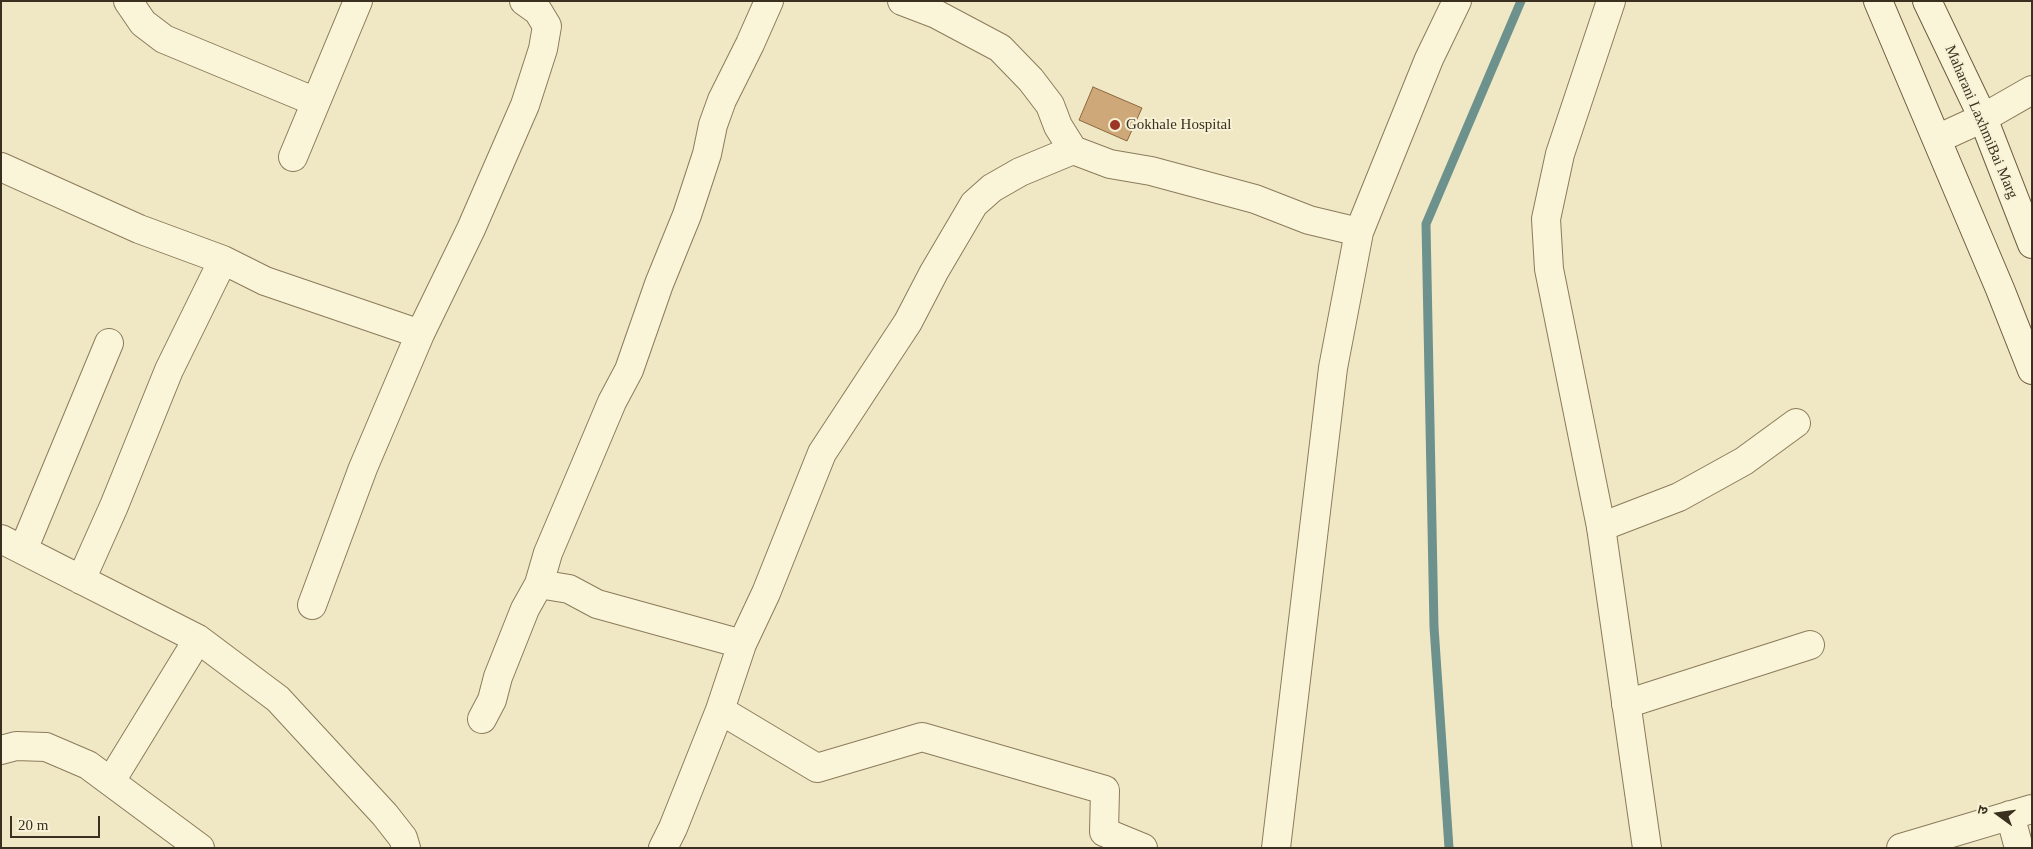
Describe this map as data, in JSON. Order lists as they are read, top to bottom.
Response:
{
  "streets": {
    "street": ["Maharani LaxhmiBai Marg"]
  },
  "places": ["Gokhale Hospital"],
  "scale_bar": "20 m",
  "north": "left"
}
